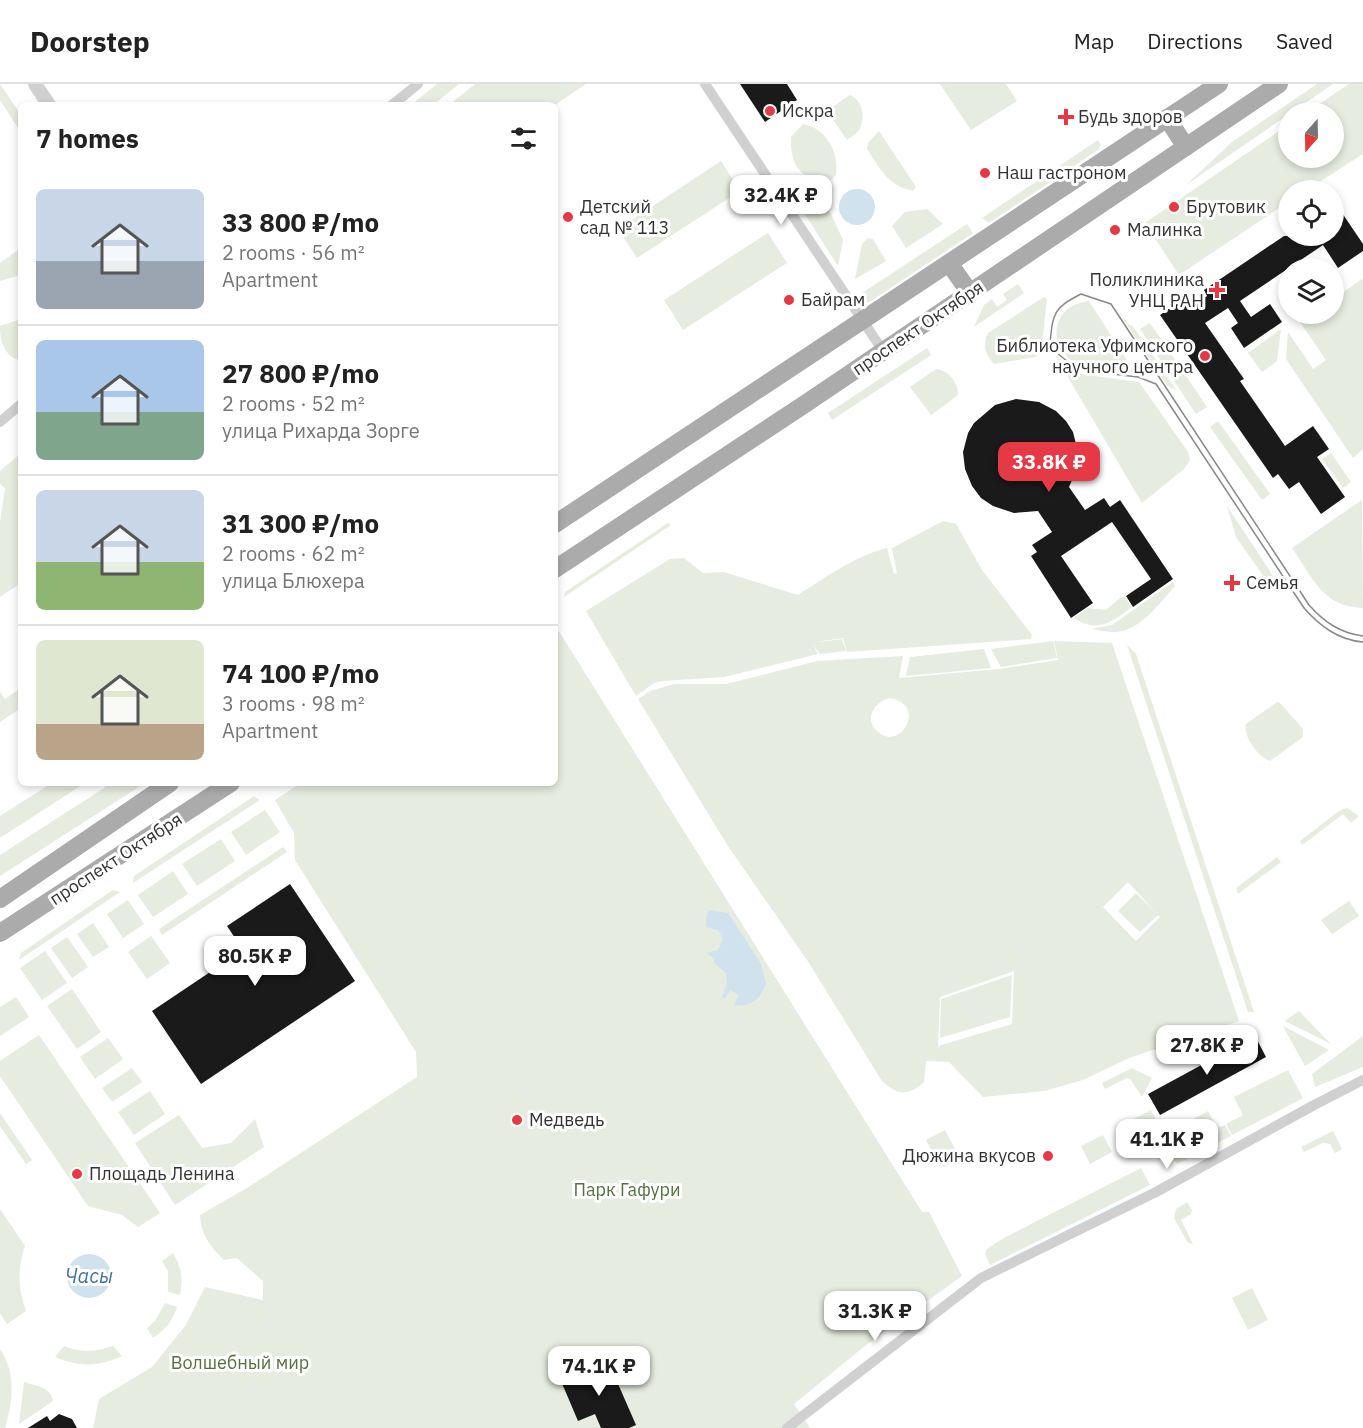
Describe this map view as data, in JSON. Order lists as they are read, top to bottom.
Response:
{
  "streets": {
    "main road": ["проспект Октября"]
  },
  "water": ["Часы"],
  "parks": ["Парк Гафури", "Волшебный мир"],
  "places": {
    "other": [
      "Искра",
      "Наш гастроном",
      "Брутовик",
      "Детский сад № 113",
      "Малинка",
      "Байрам",
      "Библиотека Уфимского научного центра",
      "Медведь",
      "Дюжина вкусов",
      "Площадь Ленина"
    ],
    "health": ["Будь здоров", "Поликлиника УНЦ РАН", "Семья"]
  },
  "north": "bottom",
  "page": {
    "header": "Doorstep",
    "nav": ["Map", "Directions", "Saved"],
    "heading": "7 homes",
    "list": [
      {
        "name": "33 800 ₽/mo",
        "note": "2 rooms · 56 m² · Apartment"
      },
      {
        "name": "27 800 ₽/mo",
        "note": "2 rooms · 52 m² · улица Рихарда Зорге"
      },
      {
        "name": "31 300 ₽/mo",
        "note": "2 rooms · 62 m² · улица Блюхера"
      },
      {
        "name": "74 100 ₽/mo",
        "note": "3 rooms · 98 m² · Apartment"
      }
    ],
    "price": [
      "32.4K ₽",
      "33.8K ₽",
      "80.5K ₽",
      "27.8K ₽",
      "41.1K ₽",
      "31.3K ₽",
      "74.1K ₽"
    ]
  }
}
